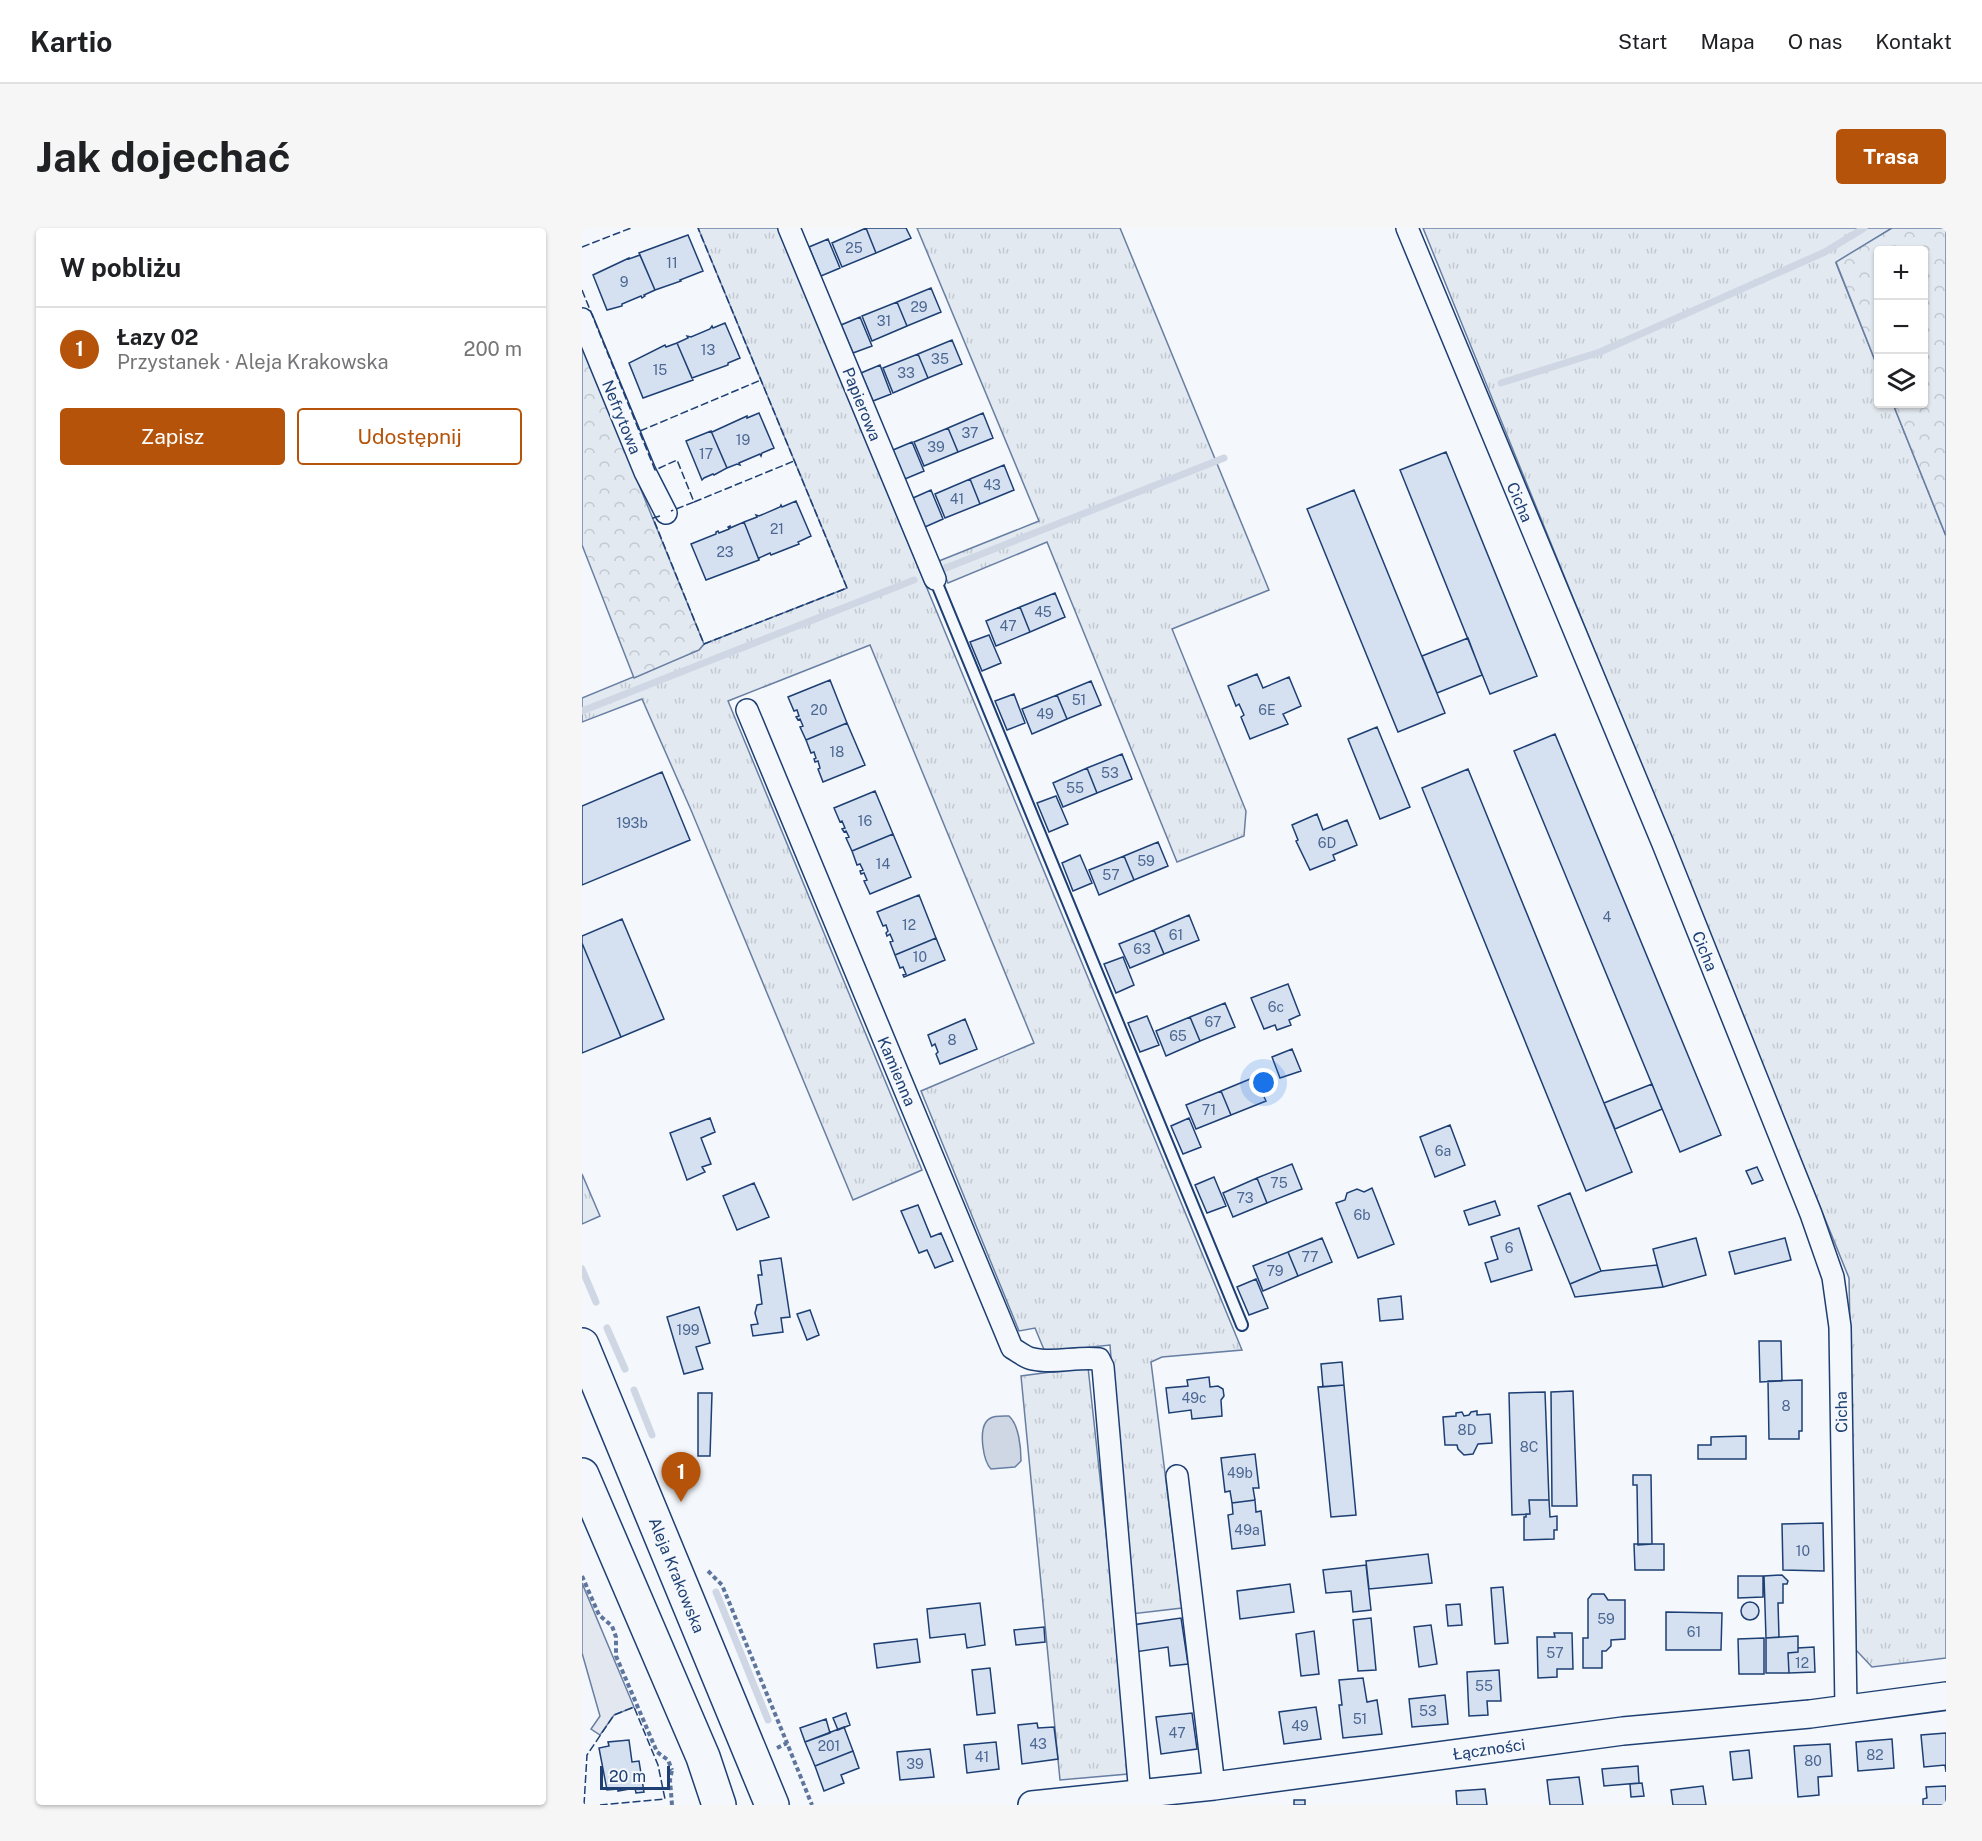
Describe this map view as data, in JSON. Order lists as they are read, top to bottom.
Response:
{
  "streets": {
    "main road": ["Aleja Krakowska"],
    "street": [
      "Papierowa",
      "Nefrytowa",
      "Cicha",
      "Kamienna",
      "Łączności"
    ]
  },
  "crossings": [
    ["Cicha", "Łączności"],
    ["Kamienna", "Łączności"]
  ],
  "house_numbers": [
    "25",
    "11",
    "9",
    "29",
    "31",
    "13",
    "35",
    "15",
    "33",
    "37",
    "19",
    "39",
    "17",
    "43",
    "41",
    "21",
    "23",
    "45",
    "47",
    "51",
    "20",
    "6E",
    "49",
    "18",
    "53",
    "55",
    "16",
    "193b",
    "6D",
    "59",
    "14",
    "57",
    "4",
    "12",
    "61",
    "63",
    "10",
    "6c",
    "67",
    "65",
    "8",
    "71",
    "6a",
    "75",
    "73",
    "6b",
    "6",
    "77",
    "79",
    "199",
    "49c",
    "8",
    "8D",
    "8C",
    "49b",
    "49a",
    "10",
    "59",
    "61",
    "57",
    "12",
    "55",
    "53",
    "51",
    "49",
    "47",
    "43",
    "201",
    "82",
    "41",
    "80",
    "39"
  ],
  "scale_bar": "20 m",
  "page": {
    "header": "Kartio",
    "nav": [
      "Start",
      "Mapa",
      "O nas",
      "Kontakt"
    ],
    "buttons": [
      "Trasa",
      ["Zapisz", "Udostępnij"]
    ],
    "title": "Jak dojechać",
    "heading": "W pobliżu",
    "map_buttons": ["+", "−"],
    "list": [
      {
        "mark": "1",
        "name": "Łazy 02",
        "note": "Przystanek · Aleja Krakowska",
        "value": "200 m"
      }
    ],
    "pins": "1",
    "scale": "20 m"
  }
}
